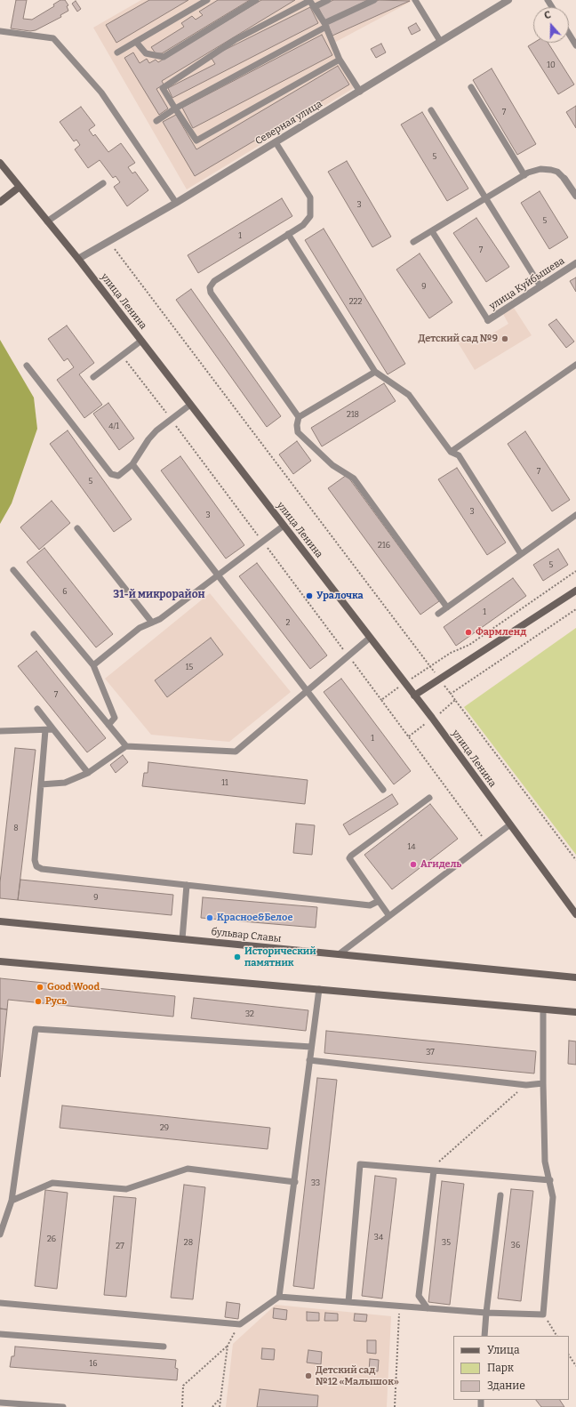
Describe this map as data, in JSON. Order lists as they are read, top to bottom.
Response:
{
  "streets": {
    "street": [
      "Северная улица",
      "улица Куйбышева",
      "улица Ленина",
      "бульвар Славы"
    ]
  },
  "crossings": [
    ["Северная улица", "улица Ленина"]
  ],
  "districts": ["31-й микрорайон"],
  "places": [
    "Детский сад №9",
    "Уралочка",
    "Фармленд",
    "Агидель",
    "Красное&Белое",
    "Исторический памятник",
    "Good Wood",
    "Русь",
    "Детский сад №12 «Малышок»"
  ],
  "house_numbers": [
    "10",
    "7",
    "5",
    "3",
    "5",
    "1",
    "7",
    "9",
    "222",
    "218",
    "4/1",
    "7",
    "5",
    "3",
    "3",
    "216",
    "5",
    "6",
    "1",
    "2",
    "15",
    "7",
    "1",
    "11",
    "8",
    "14",
    "9",
    "32",
    "37",
    "29",
    "33",
    "34",
    "26",
    "28",
    "35",
    "36",
    "27",
    "16"
  ],
  "legend": ["Улица", "Парк", "Здание"],
  "north": "top"
}
